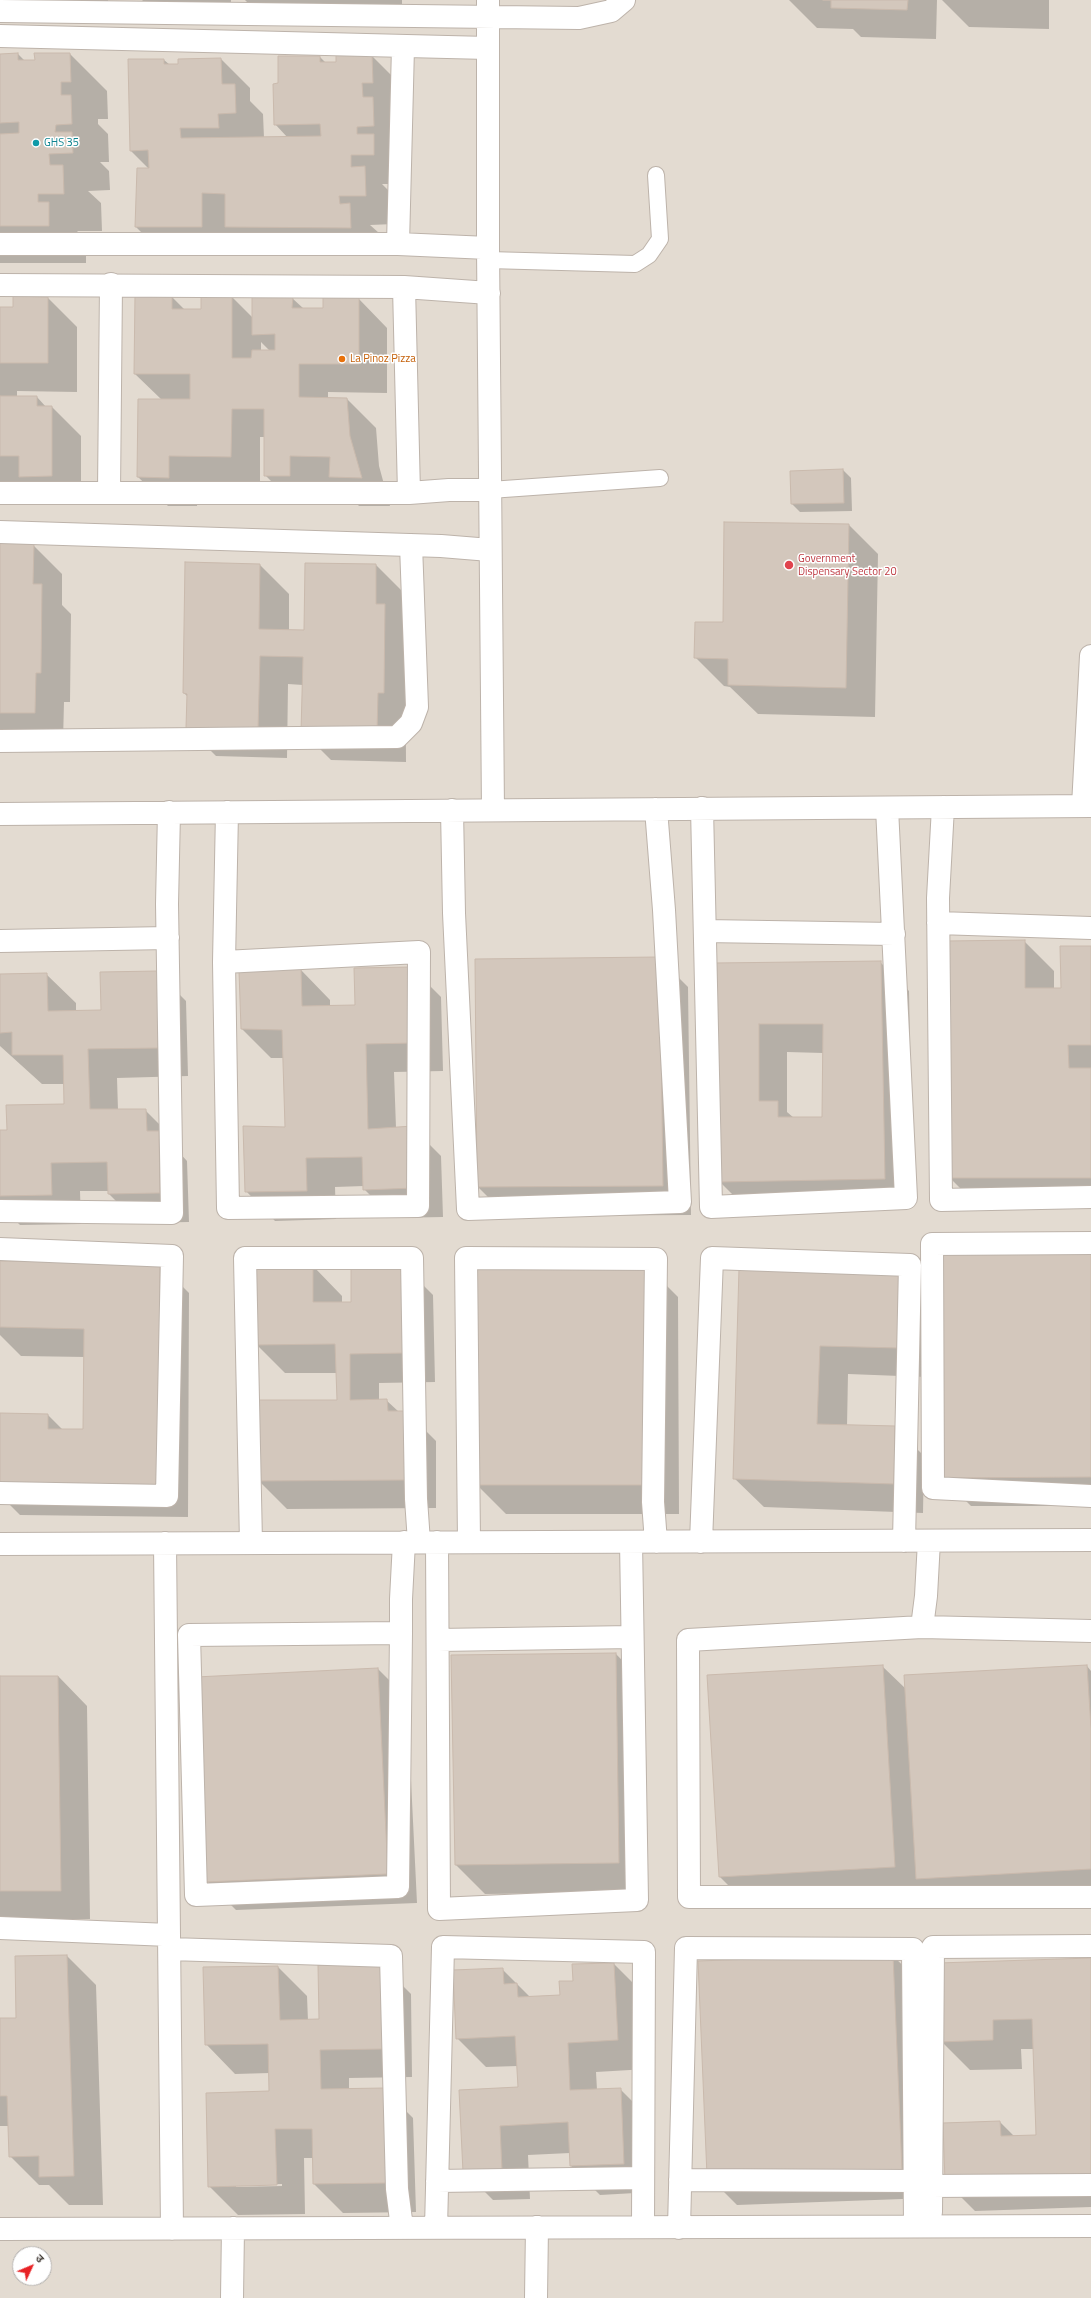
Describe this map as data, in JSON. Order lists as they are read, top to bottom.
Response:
{
  "places": ["GHS 35", "La Pinoz Pizza", "Government Dispensary Sector 20"],
  "north": "top right"
}
